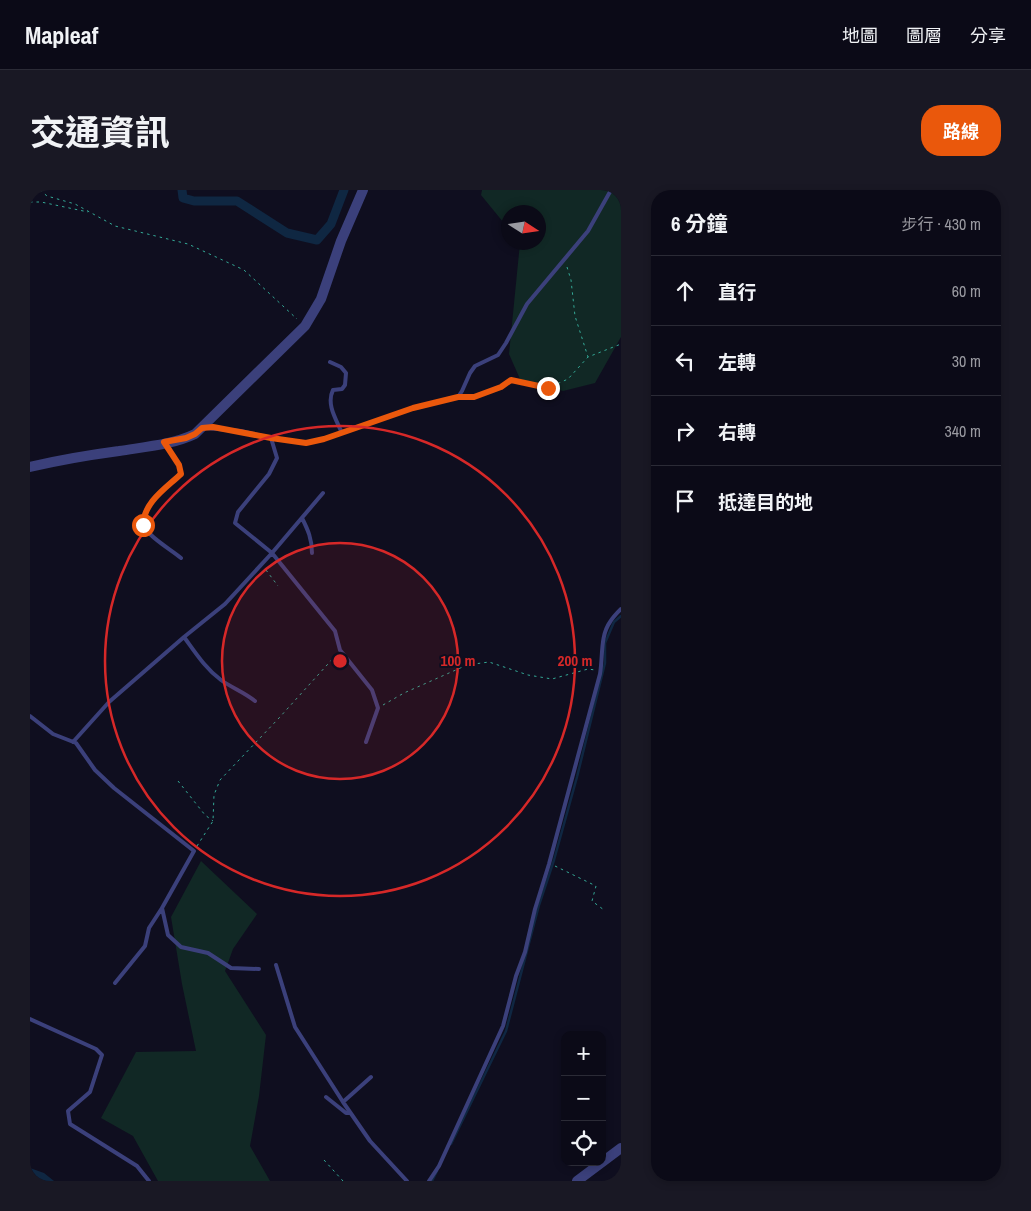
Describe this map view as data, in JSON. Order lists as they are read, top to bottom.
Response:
{
  "north": "right",
  "page": {
    "header": "Mapleaf",
    "nav": ["地圖", "圖層", "分享"],
    "title": "交通資訊",
    "buttons": "路線",
    "heading": ["6 分鐘", "步行 · 430 m"],
    "list": [
      ["直行", "60 m"],
      ["左轉", "30 m"],
      ["右轉", "340 m"],
      "抵達目的地"
    ],
    "map_buttons": ["+", "−"]
  },
  "rings": ["100 m", "200 m"]
}
